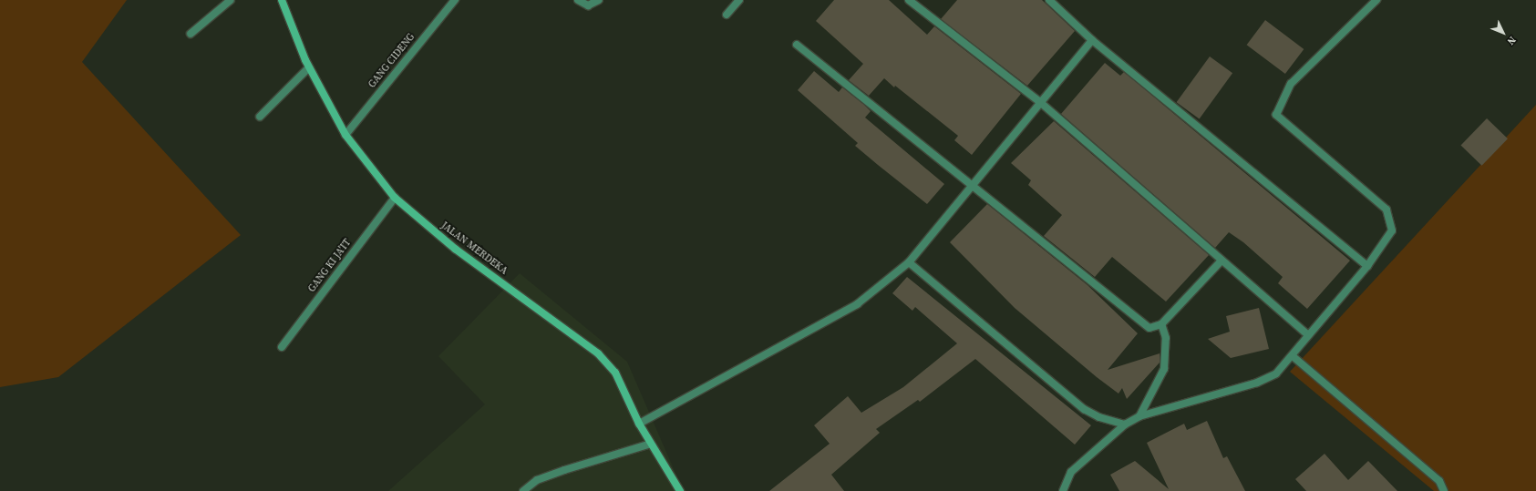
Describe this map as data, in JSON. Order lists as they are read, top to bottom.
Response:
{
  "streets": {
    "street": ["GANG CIDENG", "JALAN MERDEKA", "GANG KI JA'IT"]
  },
  "crossings": [
    ["GANG CIDENG", "JALAN MERDEKA"],
    ["JALAN MERDEKA", "GANG KI JA'IT"]
  ],
  "north": "bottom right"
}
